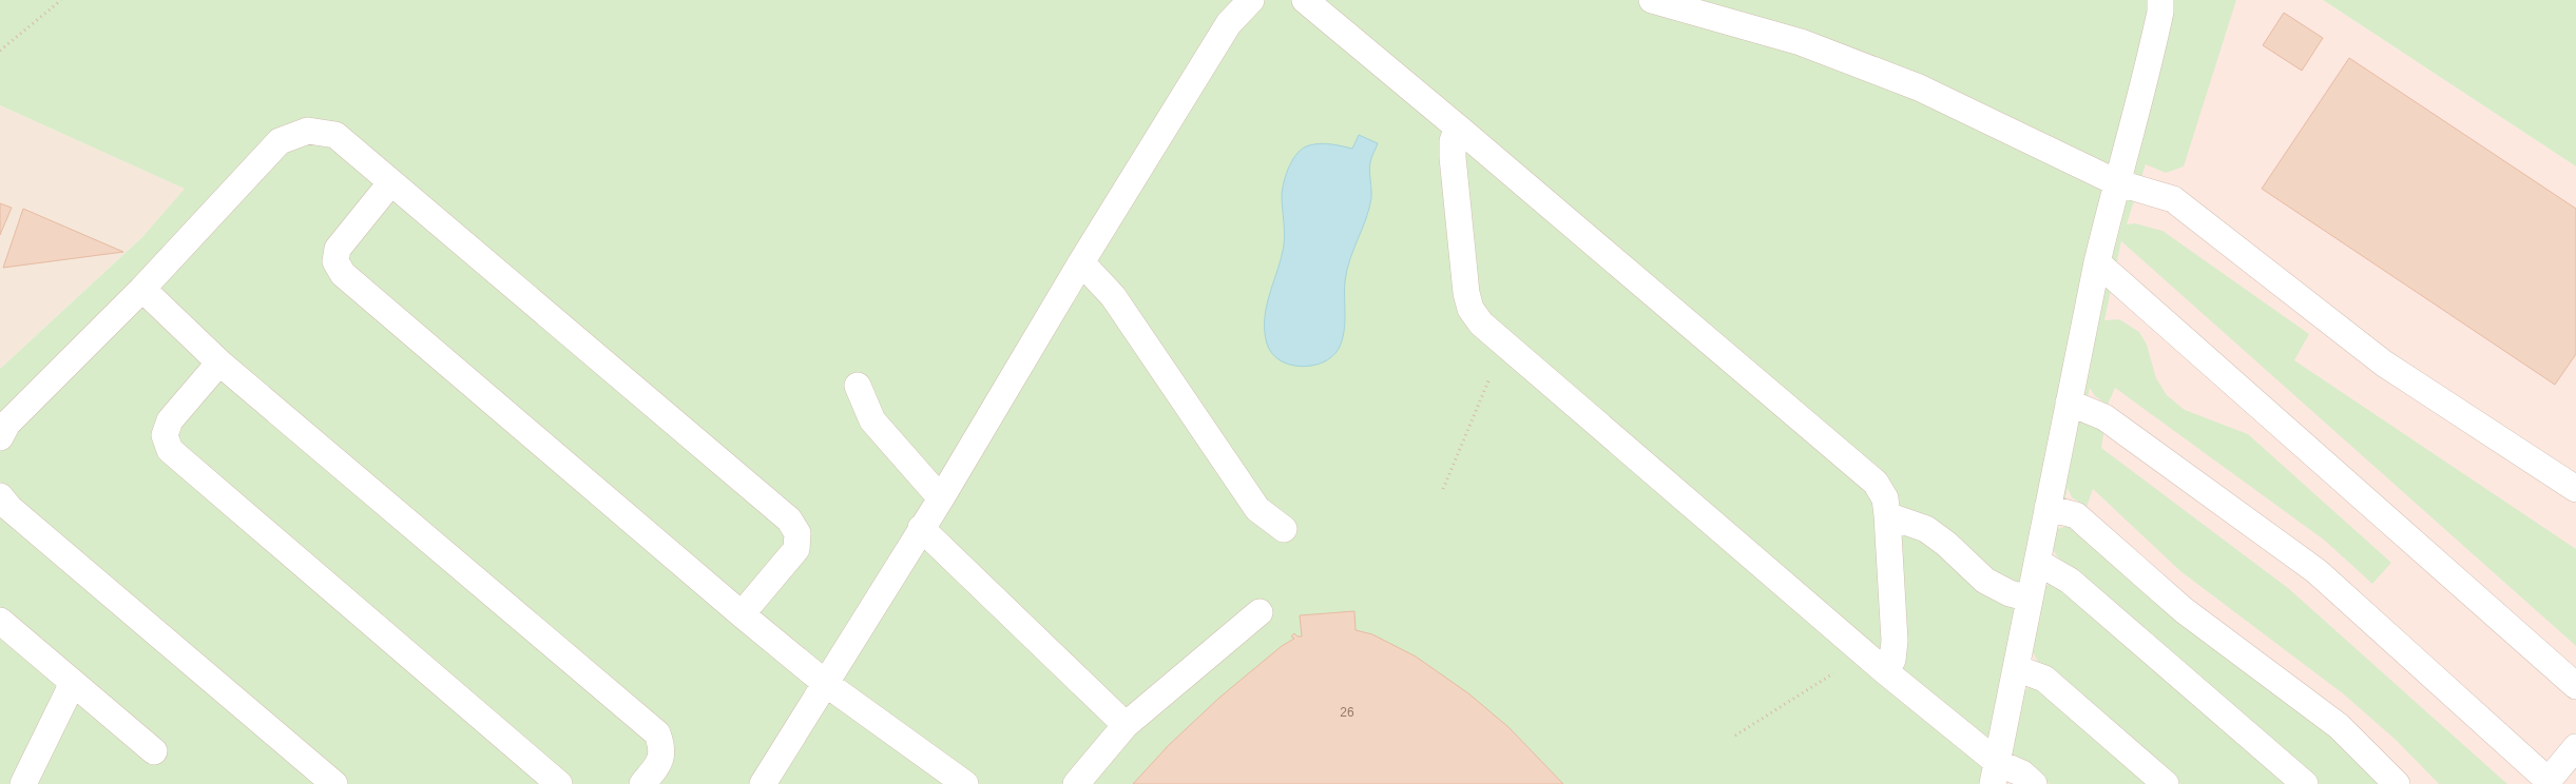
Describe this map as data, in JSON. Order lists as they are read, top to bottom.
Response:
{
  "house_numbers": ["26"]
}
